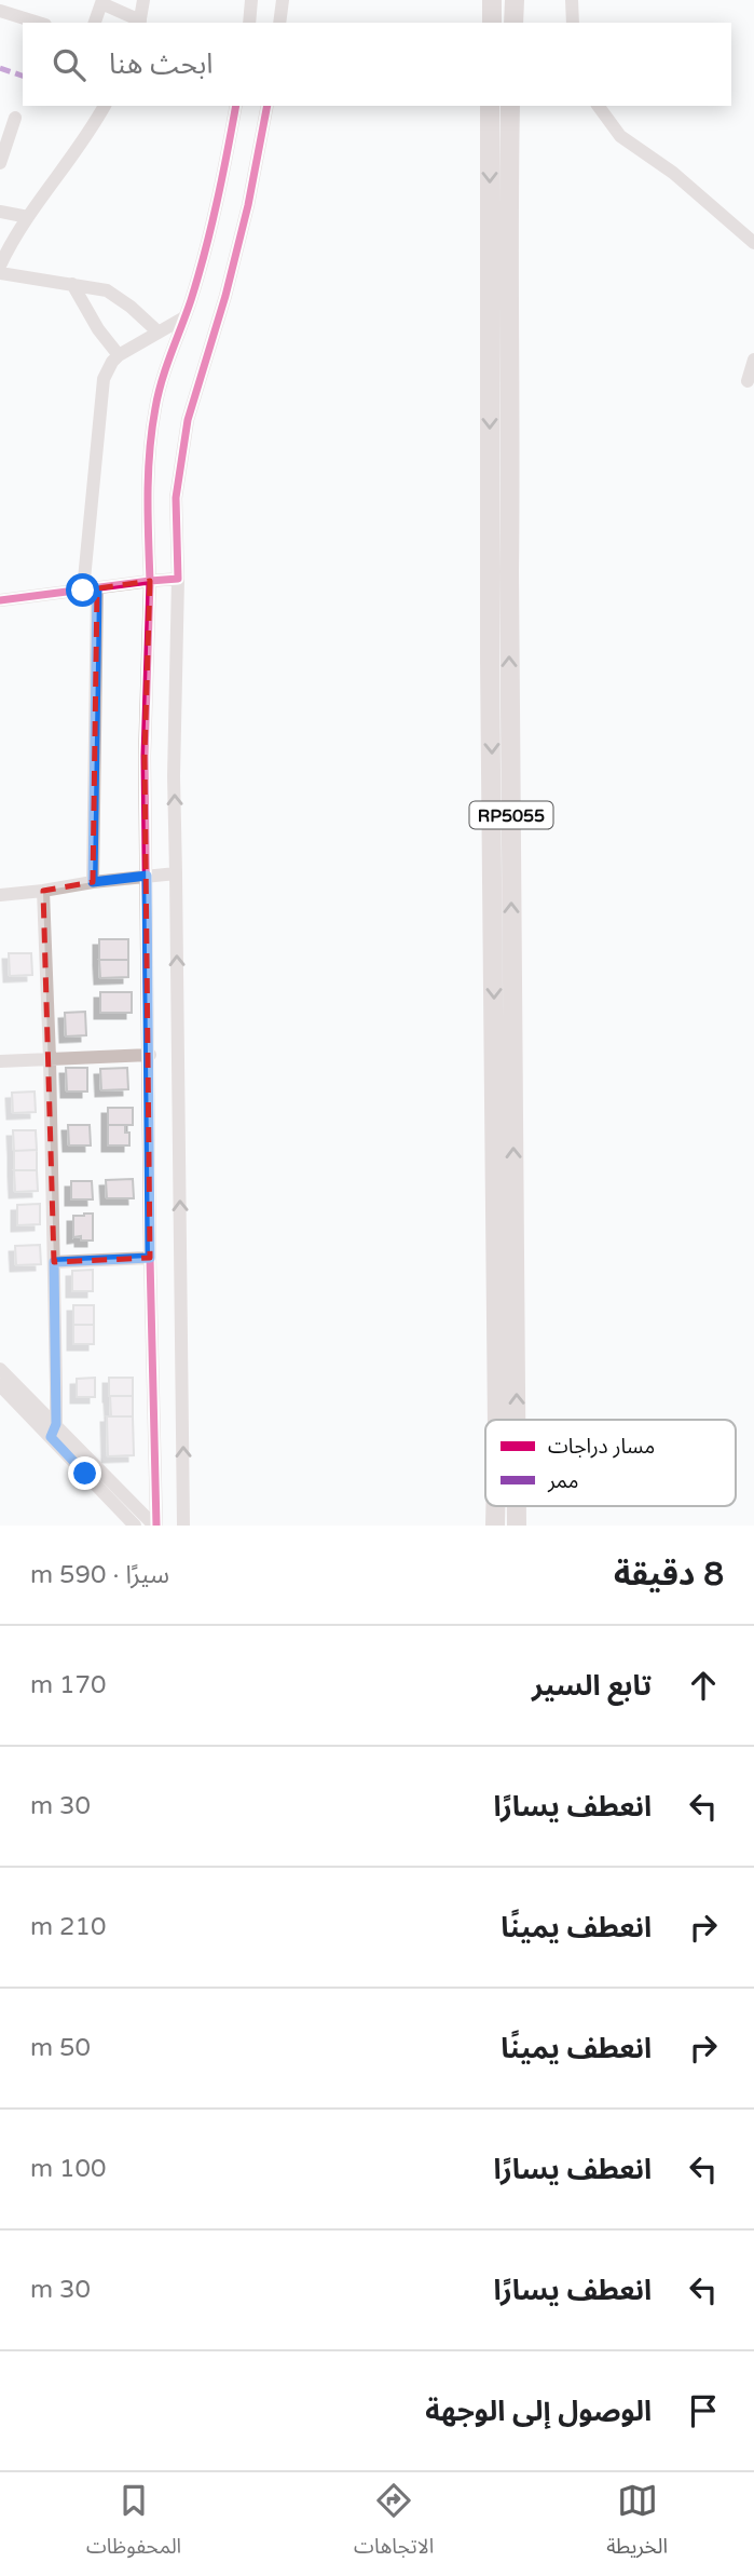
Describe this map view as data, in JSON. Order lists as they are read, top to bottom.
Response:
{
  "streets": {
    "highway": ["RP5055"]
  },
  "legend": ["مسار دراجات", "ممر"],
  "page": {
    "search": "ابحث هنا",
    "heading": ["8 دقيقة", "سيرًا · 590 m"],
    "list": [
      ["تابع السير", "170 m"],
      ["انعطف يسارًا", "30 m"],
      ["انعطف يمينًا", "210 m"],
      ["انعطف يمينًا", "50 m"],
      ["انعطف يسارًا", "100 m"],
      ["انعطف يسارًا", "30 m"],
      "الوصول إلى الوجهة"
    ],
    "nav": ["الخريطة", "الاتجاهات", "المحفوظات"]
  }
}
